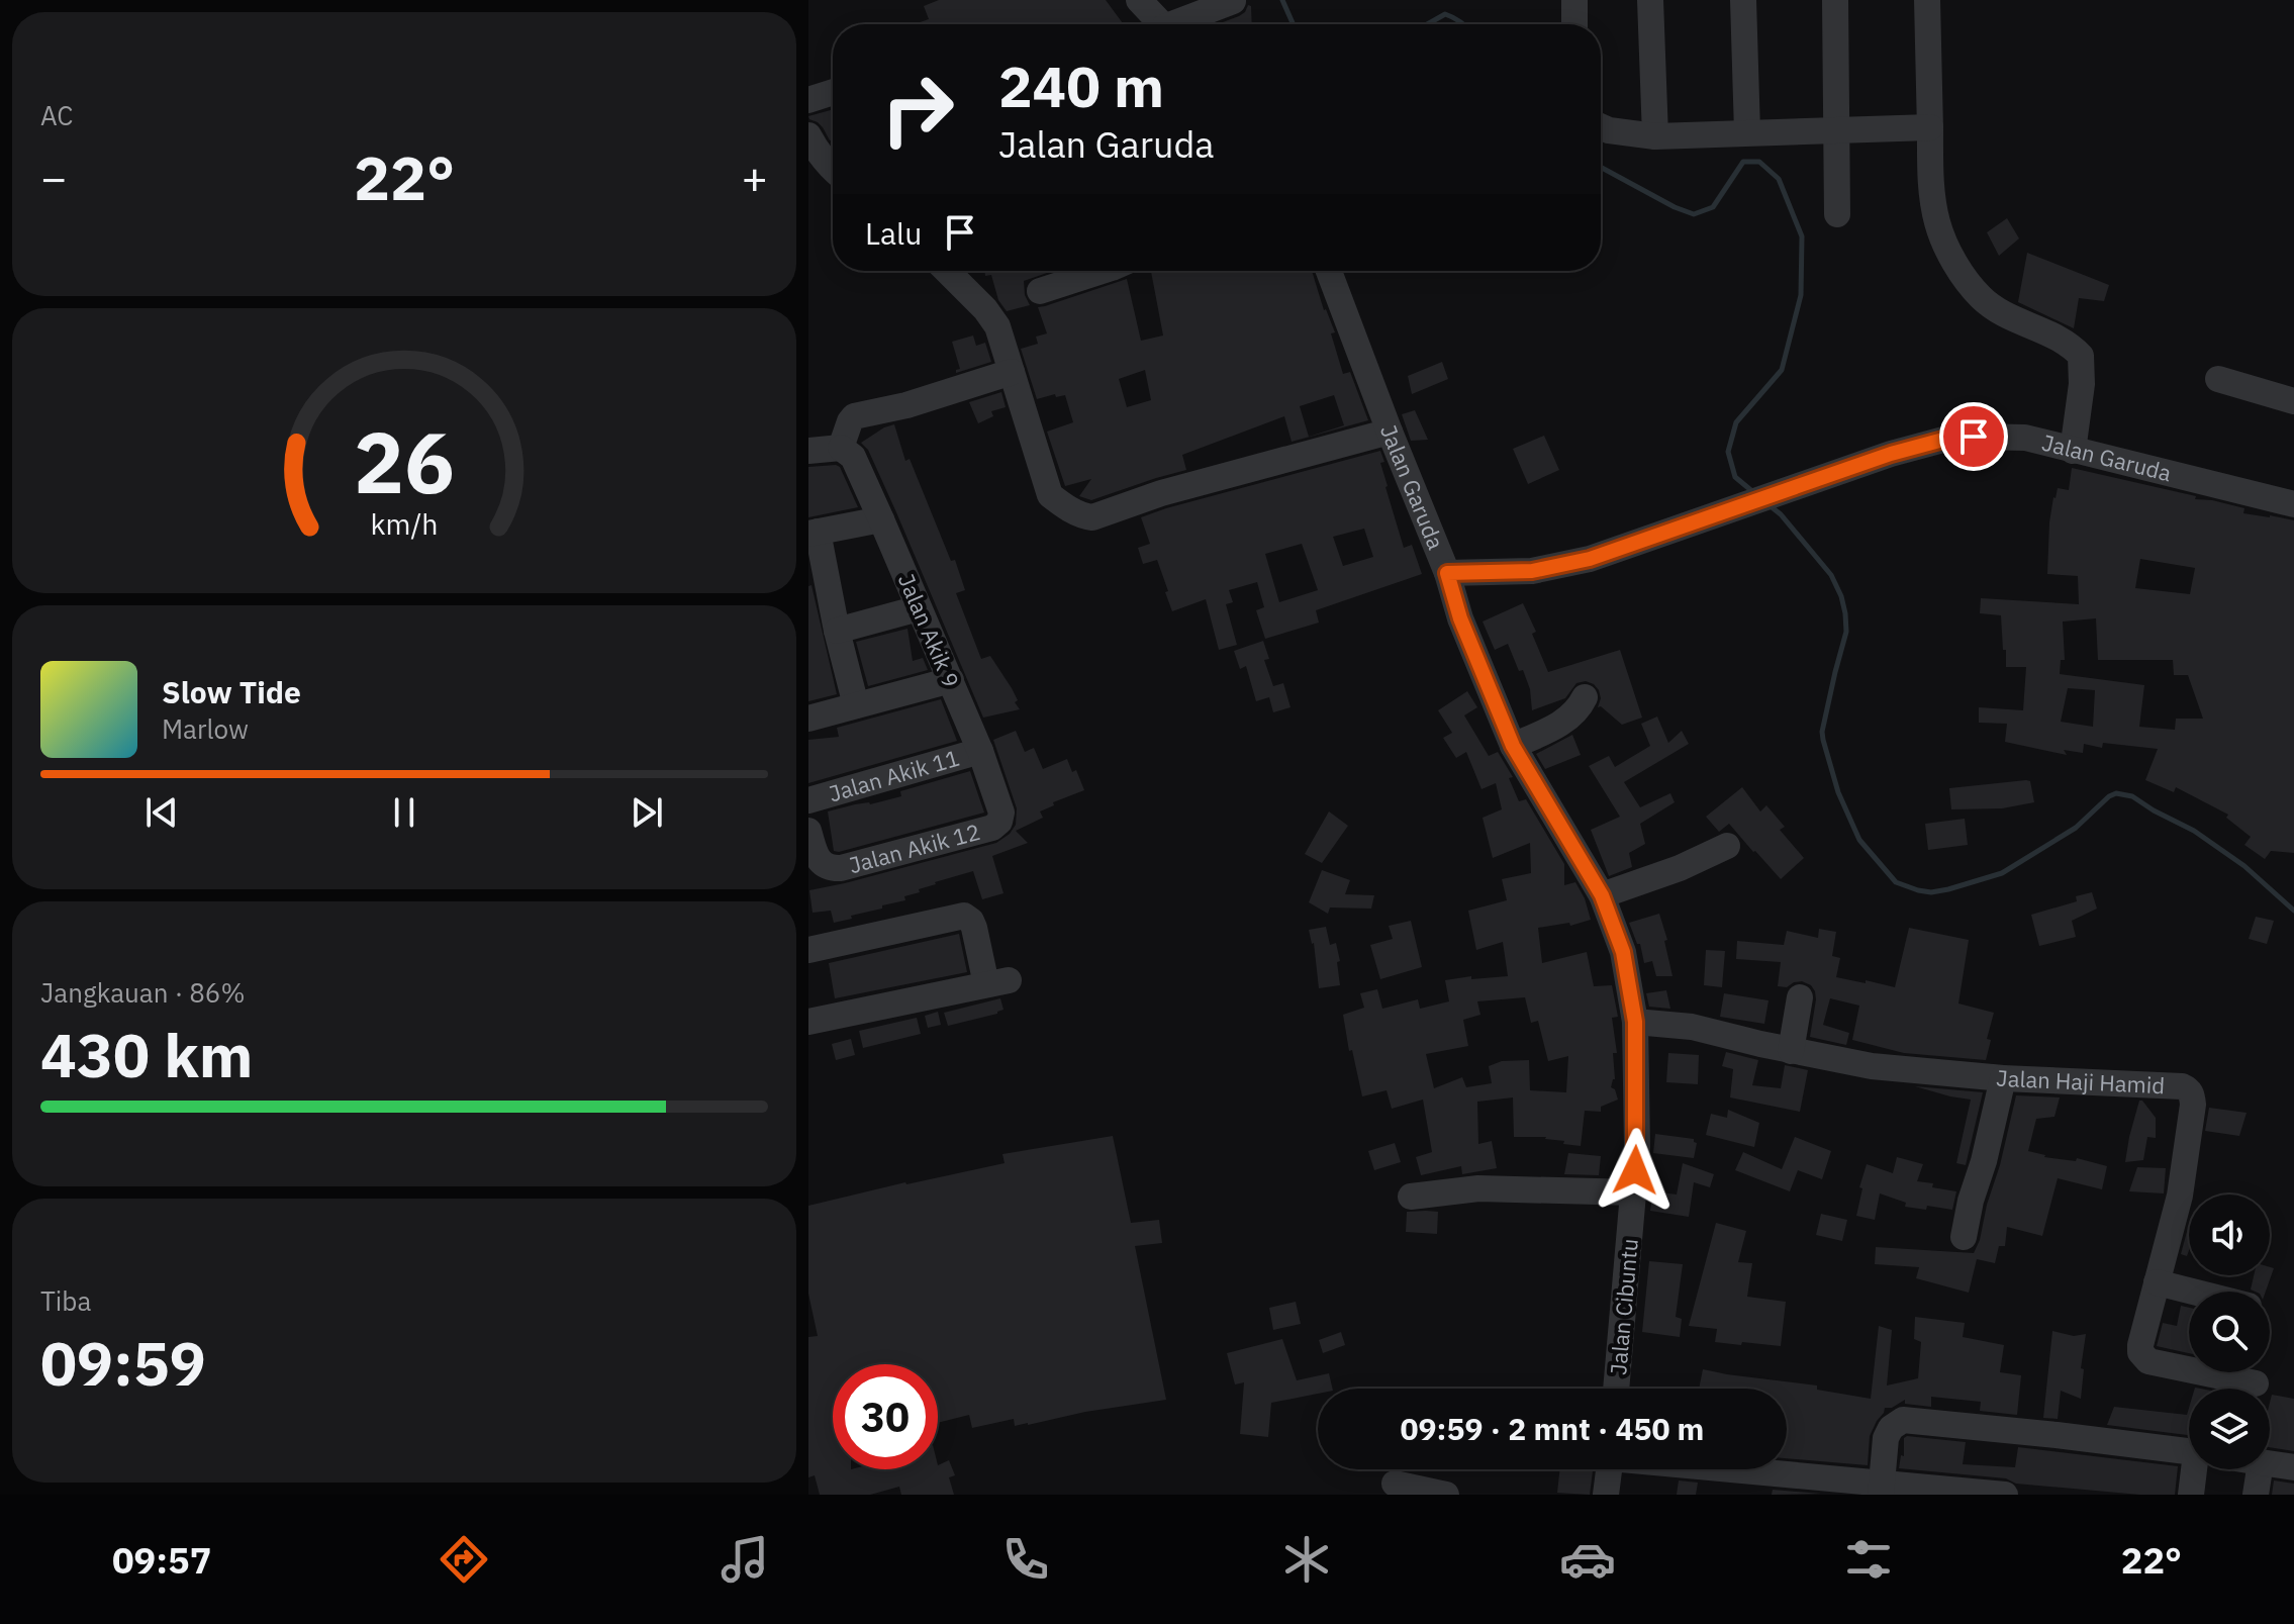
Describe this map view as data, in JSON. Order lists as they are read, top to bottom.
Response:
{
  "streets": {
    "street": [
      "Jalan Garuda",
      "Jalan Akik 9",
      "Jalan Akik 11",
      "Jalan Akik 12",
      "Jalan Haji Hamid",
      "Jalan Cibuntu"
    ]
  },
  "crossings": [
    ["Jalan Garuda", "Jalan Cibuntu"],
    ["Jalan Akik 9", "Jalan Akik 11"],
    ["Jalan Akik 9", "Jalan Akik 12"],
    ["Jalan Haji Hamid", "Jalan Cibuntu"]
  ],
  "page": {
    "tile": [
      "AC",
      ["Jangkauan · 86%", "430 km"],
      ["Tiba", "09:59"]
    ],
    "turn": ["240 m", "Jalan Garuda"],
    "heat": ["−", "22°", "+"],
    "then": "Lalu",
    "song": ["Slow Tide", "Marlow"],
    "limit": "30",
    "trip": "09:59 · 2 mnt · 450 m",
    "tabs": ["09:57", "22°"],
    "gauge": ["26", "km/h"]
  }
}
